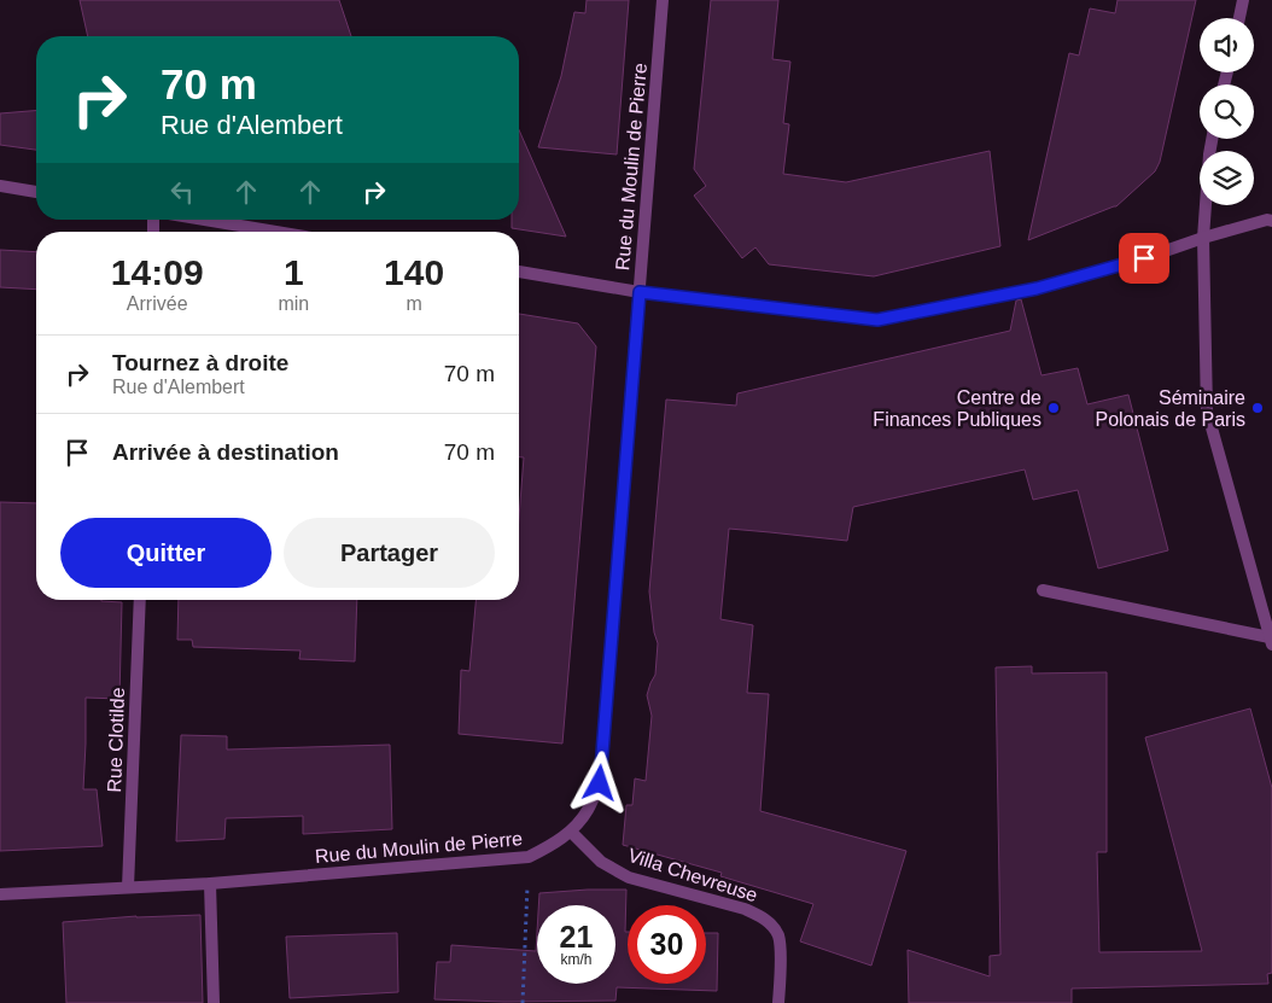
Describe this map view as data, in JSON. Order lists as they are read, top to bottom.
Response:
{
  "streets": {
    "street": ["Rue du Moulin de Pierre", "Rue Clotilde", "Villa Chevreuse"]
  },
  "crossings": [
    ["Rue du Moulin de Pierre", "Rue Clotilde"],
    ["Rue du Moulin de Pierre", "Villa Chevreuse"]
  ],
  "places": ["Centre de Finances Publiques", "Séminaire Polonais de Paris"],
  "page": {
    "turn": ["70 m", "Rue d'Alembert"],
    "eta": [
      "14:09",
      "Arrivée",
      "1",
      "min",
      "140",
      "m"
    ],
    "list": [
      {
        "name": "Tournez à droite",
        "note": "Rue d'Alembert",
        "value": "70 m"
      },
      {
        "name": "Arrivée à destination",
        "value": "70 m"
      }
    ],
    "buttons": ["Quitter", "Partager"],
    "speed": "21 km/h",
    "limit": "30"
  }
}
